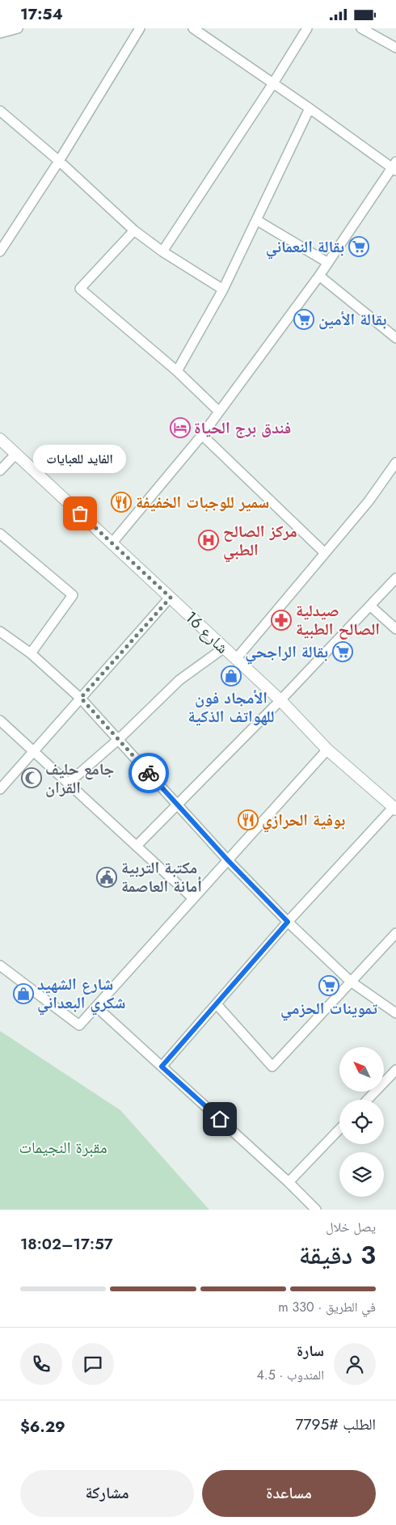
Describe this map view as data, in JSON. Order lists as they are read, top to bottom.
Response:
{
  "streets": {
    "street": ["شارع 16"]
  },
  "parks": ["مقبرة النجيمات"],
  "places": {
    "supermarket": [
      "بقالة النعماني",
      "بقالة الأمين",
      "بقالة الراجحي",
      "تموينات الحزمي"
    ],
    "hotel": ["فندق برج الحياة"],
    "restaurant": ["سمير للوجبات الخفيفة", "بوفية الحرازي"],
    "other": ["الفايد للعبايات"],
    "hospital": ["مركز الصالح الطبي"],
    "pharmacy": ["صيدلية الصالح الطبية"],
    "shop": ["الأمجاد فون للهواتف الذكية", "شارع الشهيد شكري البعداني"],
    "mosque": ["جامع حليف القران"],
    "public building": ["مكتبة التربية أمانة العاصمة"]
  },
  "north": "top left",
  "page": {
    "status": "17:54",
    "bubble": "الفايد للعبايات",
    "heading": ["3 دقيقة", "يصل خلال", "17:57–18:02"],
    "panel": [
      "سارة",
      "المندوب · 4.5",
      "الطلب #7795",
      "$6.29"
    ],
    "bar": "في الطريق · 330 m",
    "buttons": ["مساعدة", "مشاركة"]
  }
}
